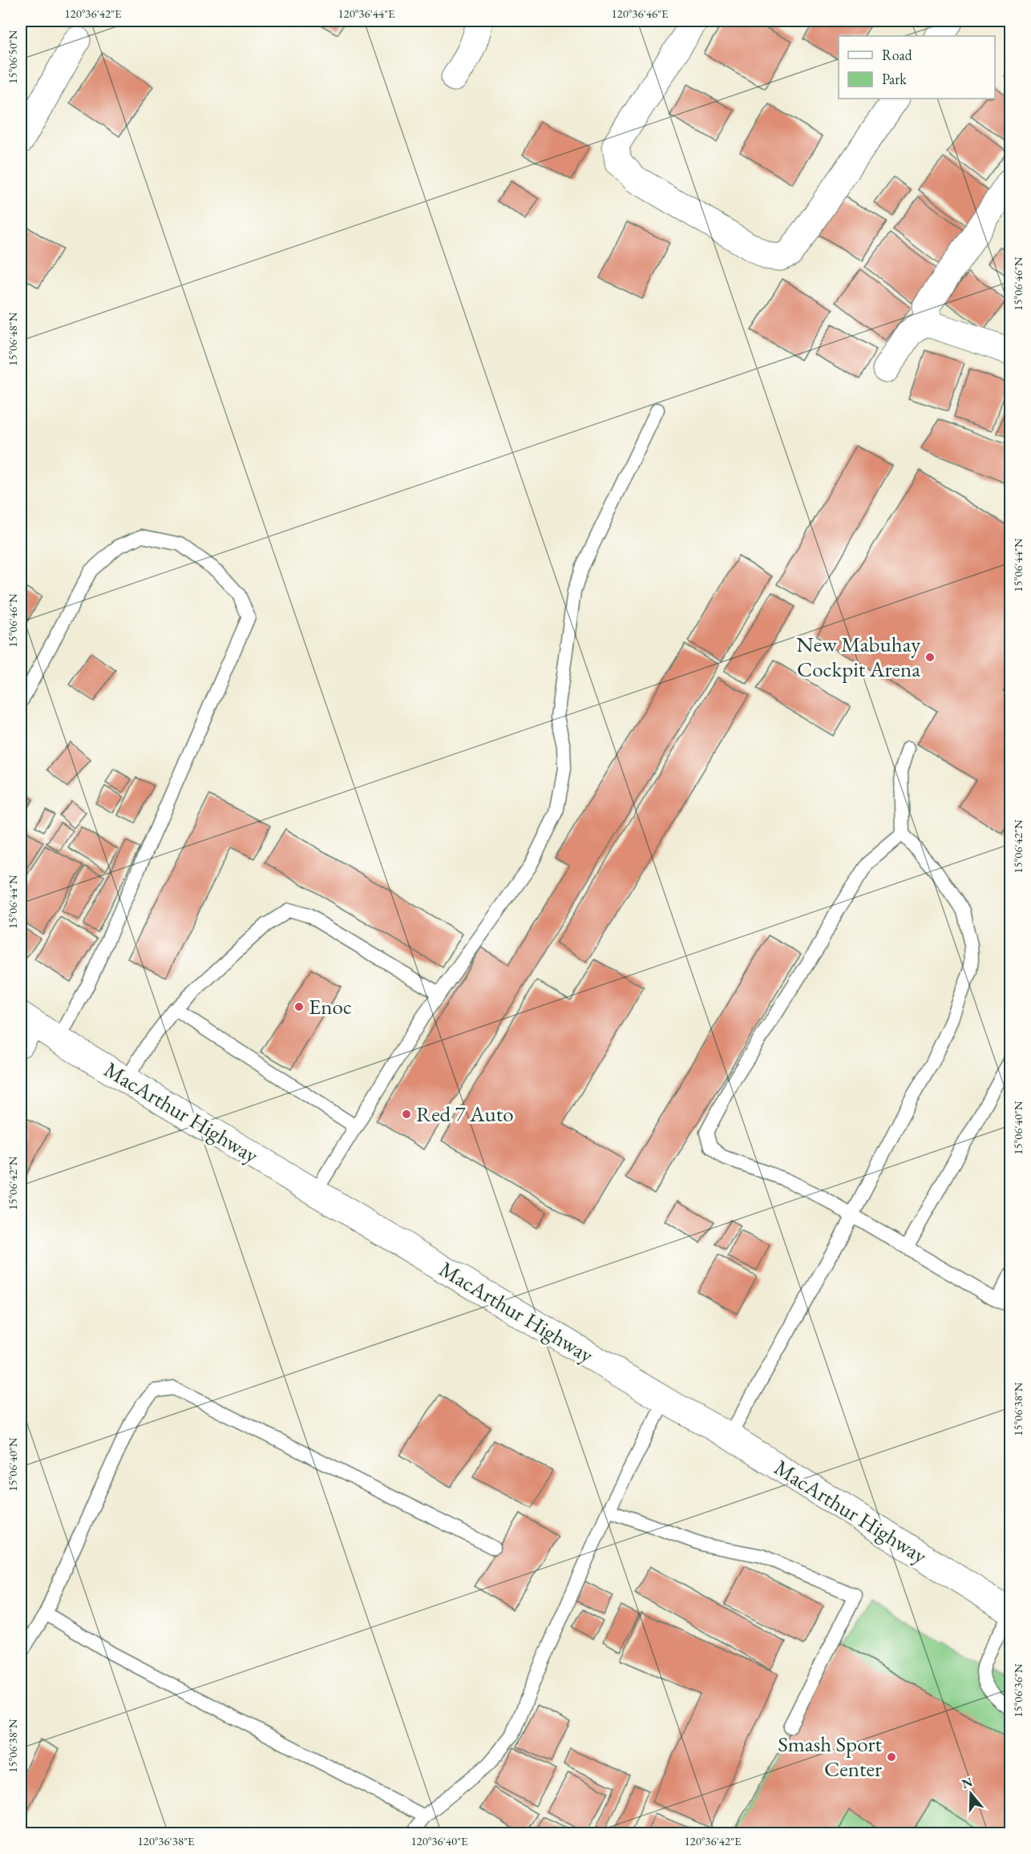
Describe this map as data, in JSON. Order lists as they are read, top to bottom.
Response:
{
  "streets": {
    "main road": ["MacArthur Highway"]
  },
  "places": [
    "New Mabuhay Cockpit Arena",
    "Enoc",
    "Red 7 Auto",
    "Smash Sport Center"
  ],
  "legend": ["Road", "Park"],
  "north": "top",
  "coordinates": [
    "120°36'42\"E",
    "120°36'44\"E",
    "120°36'46\"E",
    "15°06'50\"N",
    "15°06'46\"N",
    "15°06'48\"N",
    "15°06'44\"N",
    "15°06'42\"N",
    "15°06'40\"N",
    "15°06'38\"N",
    "15°06'36\"N",
    "120°36'38\"E",
    "120°36'40\"E"
  ]
}
